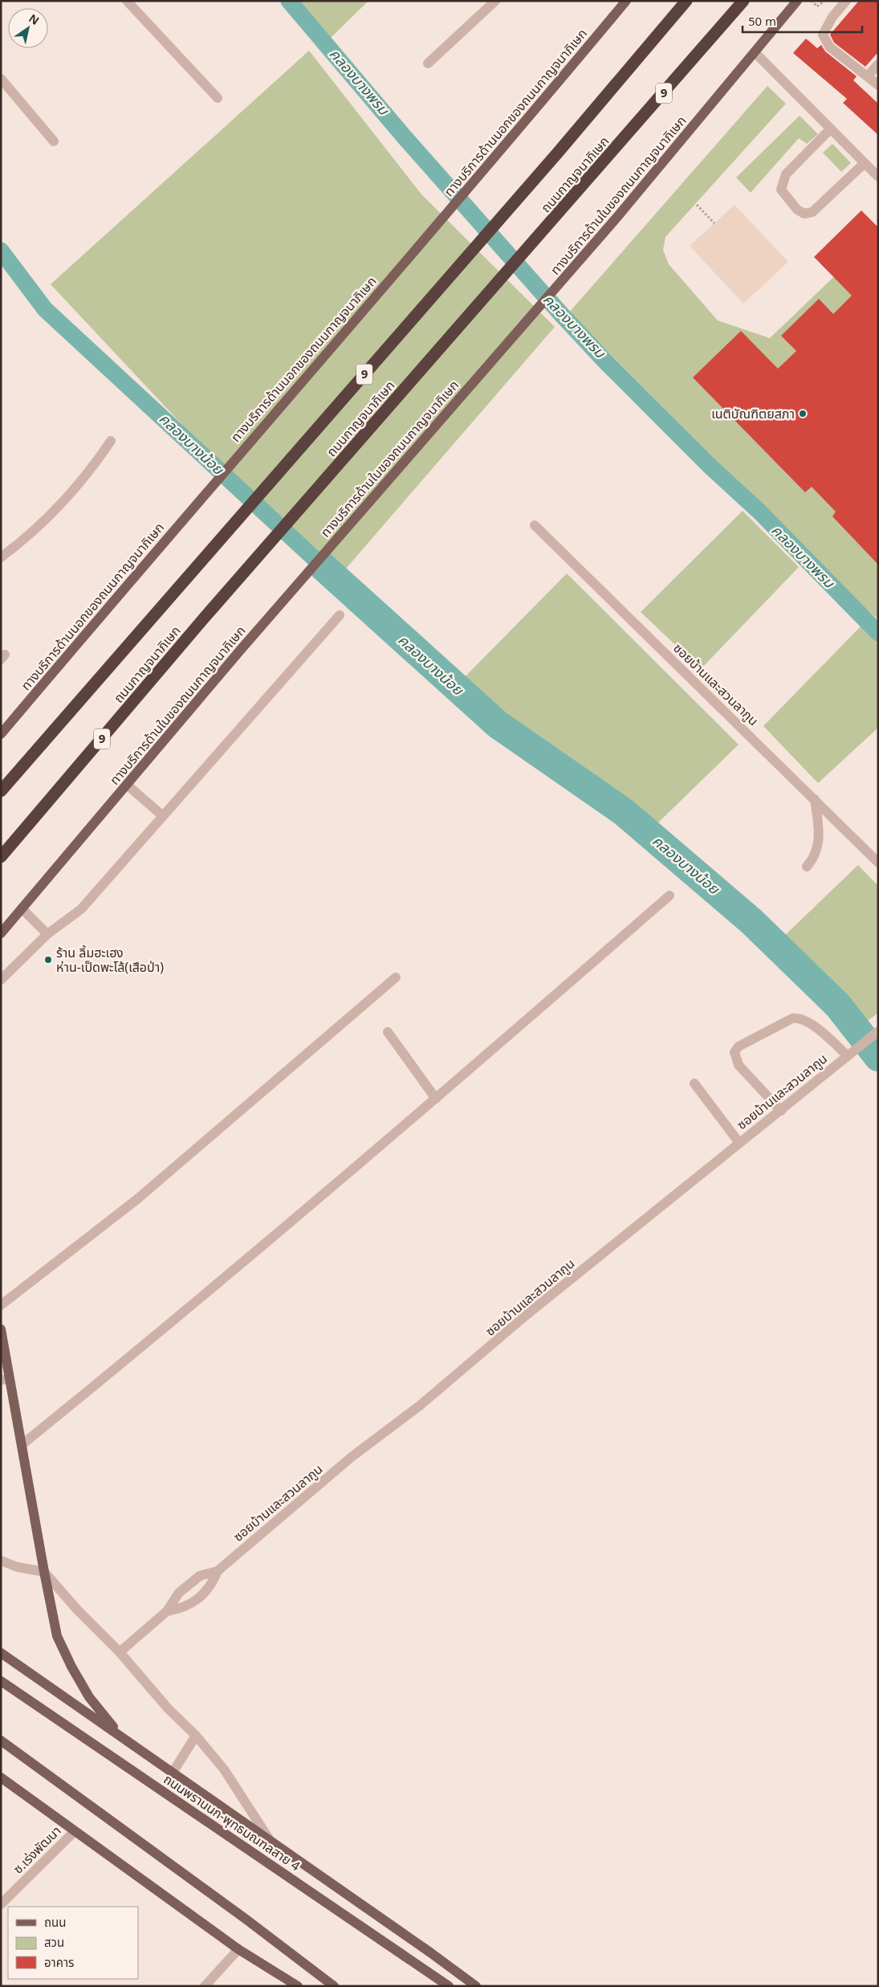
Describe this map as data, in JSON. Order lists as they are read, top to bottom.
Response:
{
  "streets": {
    "highway": ["9", "ถนนกาญจนาภิเษก"],
    "main road": ["ทางบริการด้านนอกของถนนกาญจนาภิเษก", "ทางบริการด้านในของถนนกาญจนาภิเษก", "ถนนพรานนก-พุทธมณฑลสาย 4"],
    "street": ["ซอยบ้านและสวนลากูน", "ซ.เร่งพัฒนา"]
  },
  "water": ["คลองบางพรม", "คลองบางน้อย"],
  "places": ["เนติบัณฑิตยสภา", "ร้าน ลิ้มฮะเฮง ห่าน-เป็ดพะโล้(เสือป่า)"],
  "legend": ["ถนน", "สวน", "อาคาร"],
  "scale_bar": "50 m",
  "north": "top right"
}
